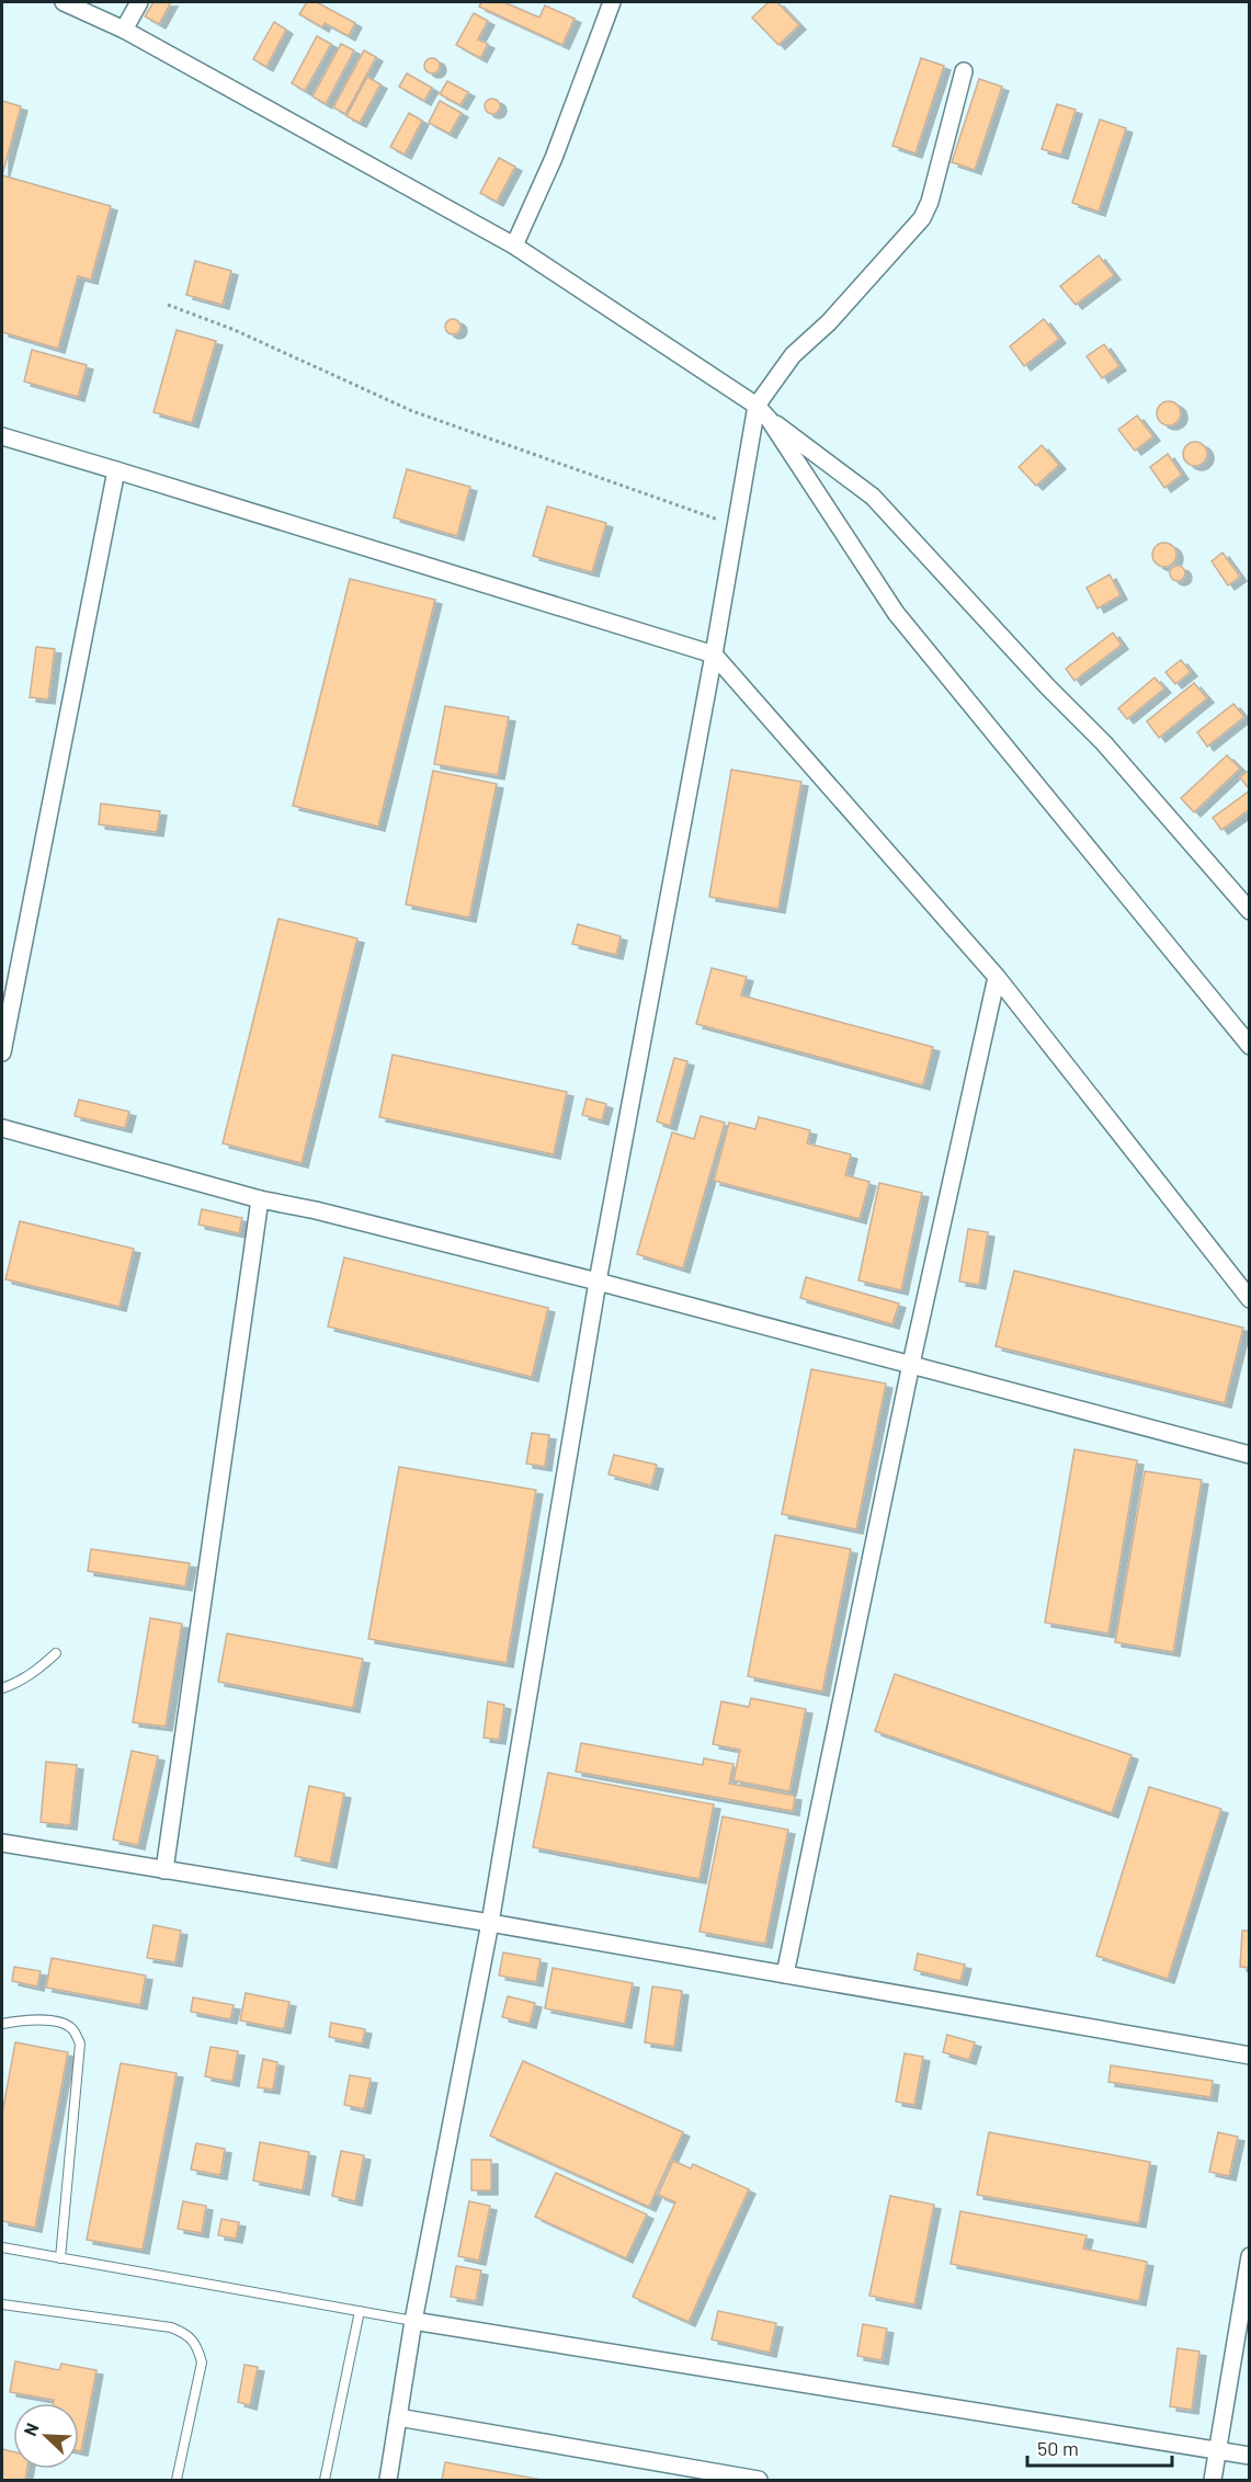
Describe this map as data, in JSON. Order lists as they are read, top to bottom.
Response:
{
  "scale_bar": "50 m",
  "north": "top left"
}
